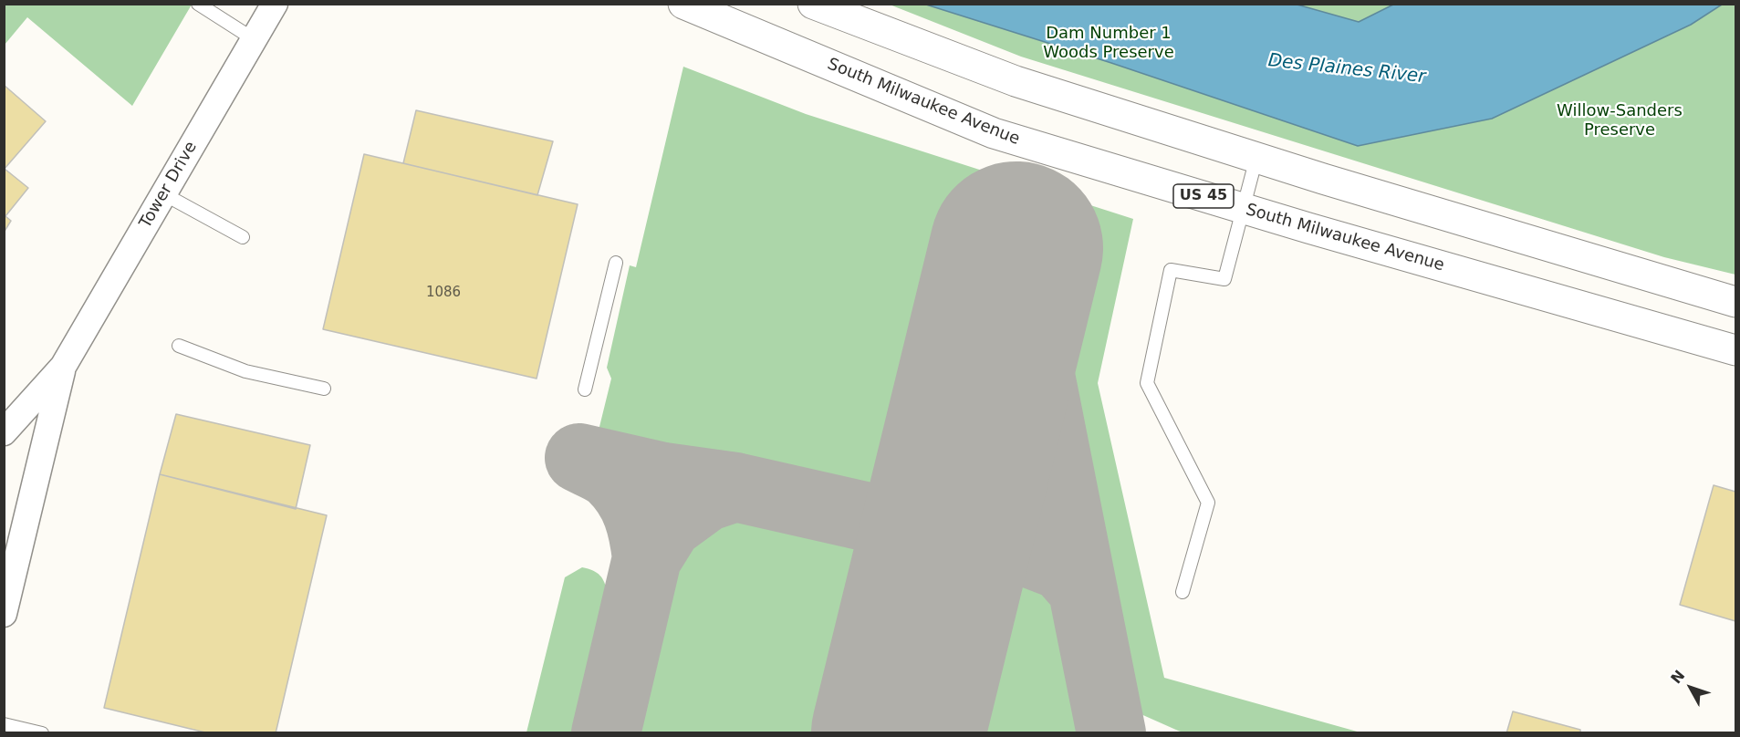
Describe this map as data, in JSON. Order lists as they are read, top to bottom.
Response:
{
  "streets": {
    "main road": ["South Milwaukee Avenue", "US 45"],
    "street": ["Tower Drive"]
  },
  "water": ["Des Plaines River"],
  "parks": ["Dam Number 1 Woods Preserve", "Willow-Sanders Preserve"],
  "house_numbers": ["1086"],
  "north": "top left"
}
